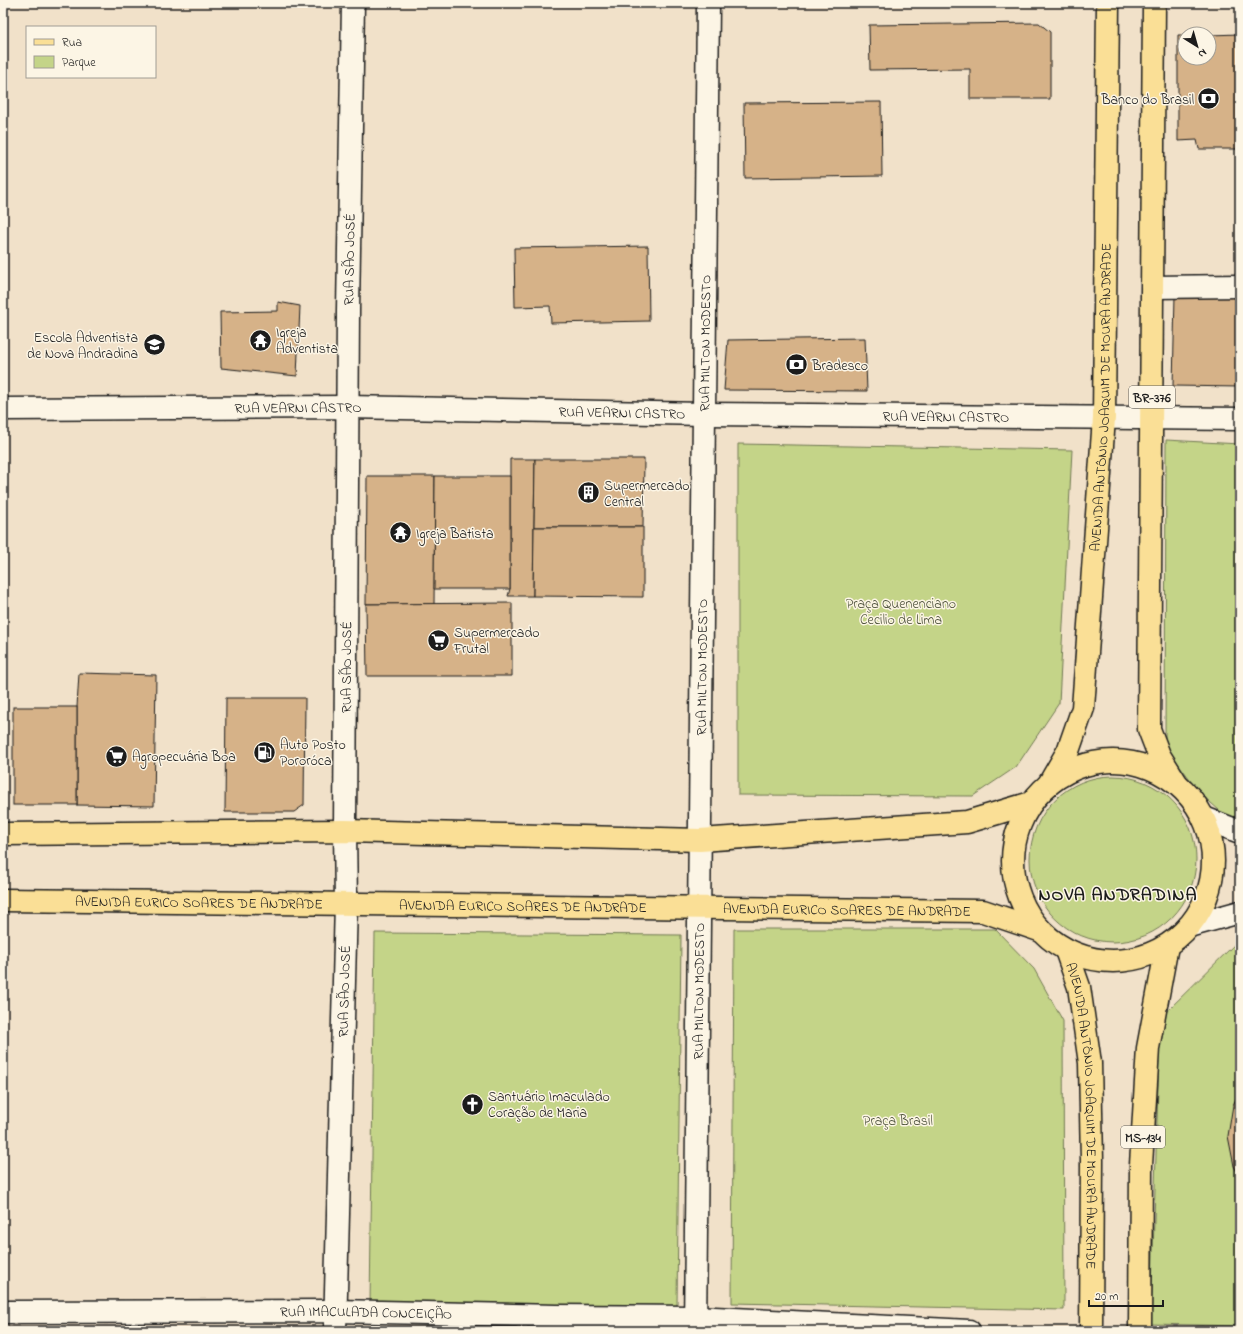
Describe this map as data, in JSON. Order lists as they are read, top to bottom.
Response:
{
  "streets": {
    "main road": [
      "AVENIDA ANTÔNIO JOAQUIM DE MOURA ANDRADE",
      "BR-376",
      "AVENIDA EURICO SOARES DE ANDRADE",
      "MS-134"
    ],
    "street": [
      "RUA SÃO JOSÉ",
      "RUA MILTON MODESTO",
      "RUA VEARNI CASTRO",
      "RUA IMACULADA CONCEIÇÃO"
    ]
  },
  "crossings": [
    ["RUA SÃO JOSÉ", "RUA VEARNI CASTRO"],
    ["RUA SÃO JOSÉ", "AVENIDA EURICO SOARES DE ANDRADE"],
    ["RUA SÃO JOSÉ", "RUA IMACULADA CONCEIÇÃO"],
    ["RUA MILTON MODESTO", "RUA VEARNI CASTRO"],
    ["RUA MILTON MODESTO", "AVENIDA EURICO SOARES DE ANDRADE"],
    ["RUA MILTON MODESTO", "RUA IMACULADA CONCEIÇÃO"],
    ["AVENIDA ANTÔNIO JOAQUIM DE MOURA ANDRADE", "RUA VEARNI CASTRO"],
    ["BR-376", "RUA VEARNI CASTRO"]
  ],
  "districts": ["NOVA ANDRADINA"],
  "parks": ["Praça Quenenciano Cecilio de Lima", "Praça Brasil"],
  "places": {
    "bank": ["Banco do Brasil", "Bradesco"],
    "temple": ["Igreja Adventista", "Igreja Batista"],
    "school or university": ["Escola Adventista de Nova Andradina"],
    "building": ["Supermercado Central"],
    "supermarket": ["Supermercado Frutal", "Agropecuária Boa"],
    "fuel station": ["Auto Posto Pororóca"],
    "church": ["Santuário Imaculado Coração de Maria"]
  },
  "legend": ["Rua", "Parque"],
  "scale_bar": "20 m",
  "north": "bottom right"
}
